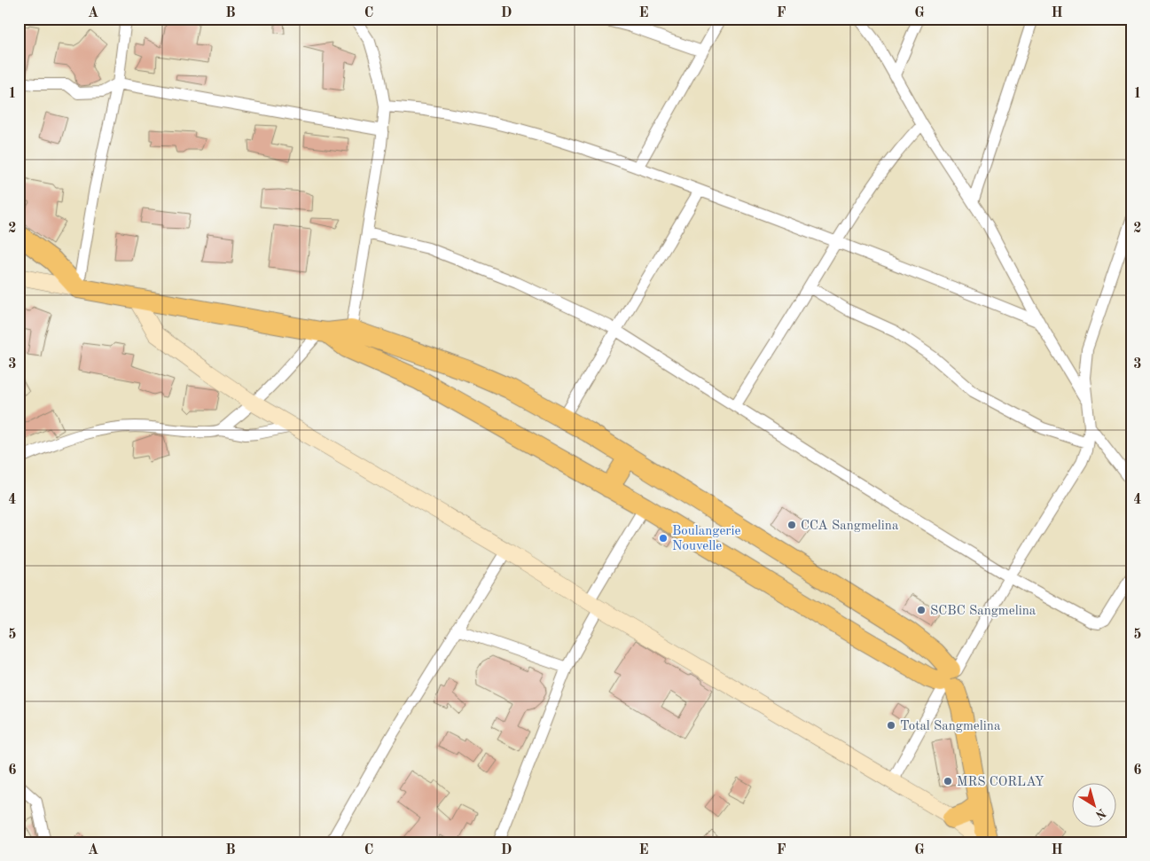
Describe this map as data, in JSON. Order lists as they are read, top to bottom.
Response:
{
  "places": [
    "CCA Sangmelina",
    "Boulangerie Nouvelle",
    "SCBC Sangmelina",
    "Total Sangmelina",
    "MRS CORLAY"
  ],
  "north": "bottom right",
  "grid": {
    "columns": [
      "A",
      "B",
      "C",
      "D",
      "E",
      "F",
      "G",
      "H"
    ],
    "rows": [
      "1",
      "2",
      "3",
      "4",
      "5",
      "6"
    ]
  }
}
